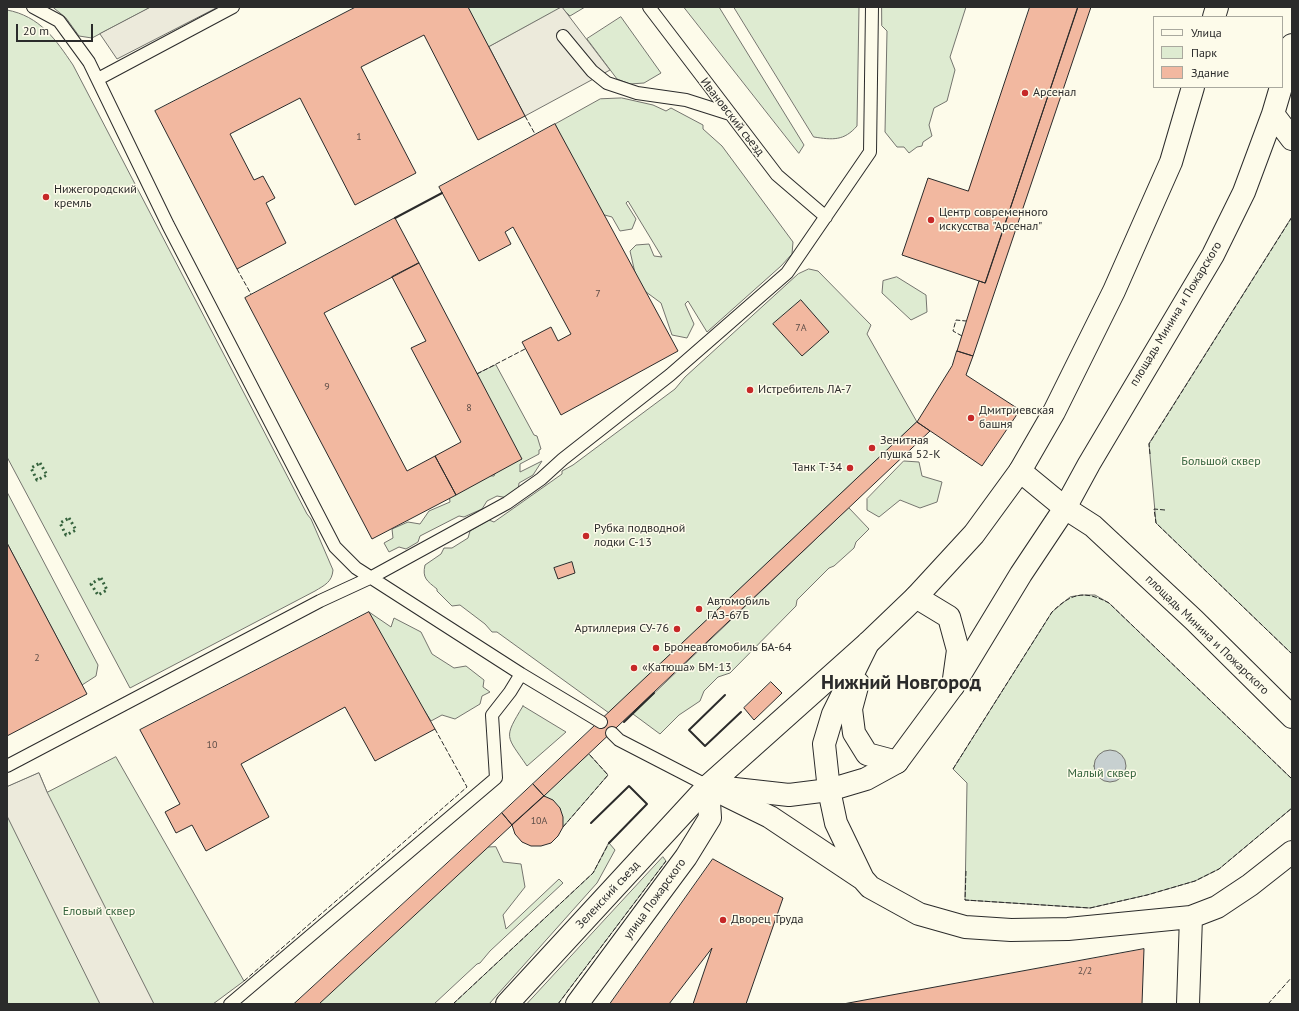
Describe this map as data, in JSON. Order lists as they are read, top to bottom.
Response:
{
  "streets": {
    "street": ["площадь Минина и Пожарского", "Зеленский съезд", "улица Пожарского"],
    "lane": ["Ивановский съезд"]
  },
  "crossings": [
    ["площадь Минина и Пожарского", "Зеленский съезд"],
    ["площадь Минина и Пожарского", "улица Пожарского"],
    ["Зеленский съезд", "улица Пожарского"]
  ],
  "districts": ["Нижний Новгород"],
  "parks": ["Большой сквер", "Малый сквер", "Еловый сквер"],
  "places": [
    "Арсенал",
    "Нижегородский кремль",
    "Центр современного искусства \"Арсенал\"",
    "Истребитель ЛА-7",
    "Дмитриевская башня",
    "Зенитная пушка 52-К",
    "Танк Т-34",
    "Рубка подводной лодки С-13",
    "Автомобиль ГАЗ-67Б",
    "Артиллерия СУ-76",
    "Бронеавтомобиль БА-64",
    "«Катюша» БМ-13",
    "Дворец Труда"
  ],
  "house_numbers": [
    "1",
    "7",
    "7А",
    "9",
    "8",
    "2",
    "10",
    "10А",
    "2/2"
  ],
  "legend": ["Улица", "Парк", "Здание"],
  "scale_bar": "20 m"
}
